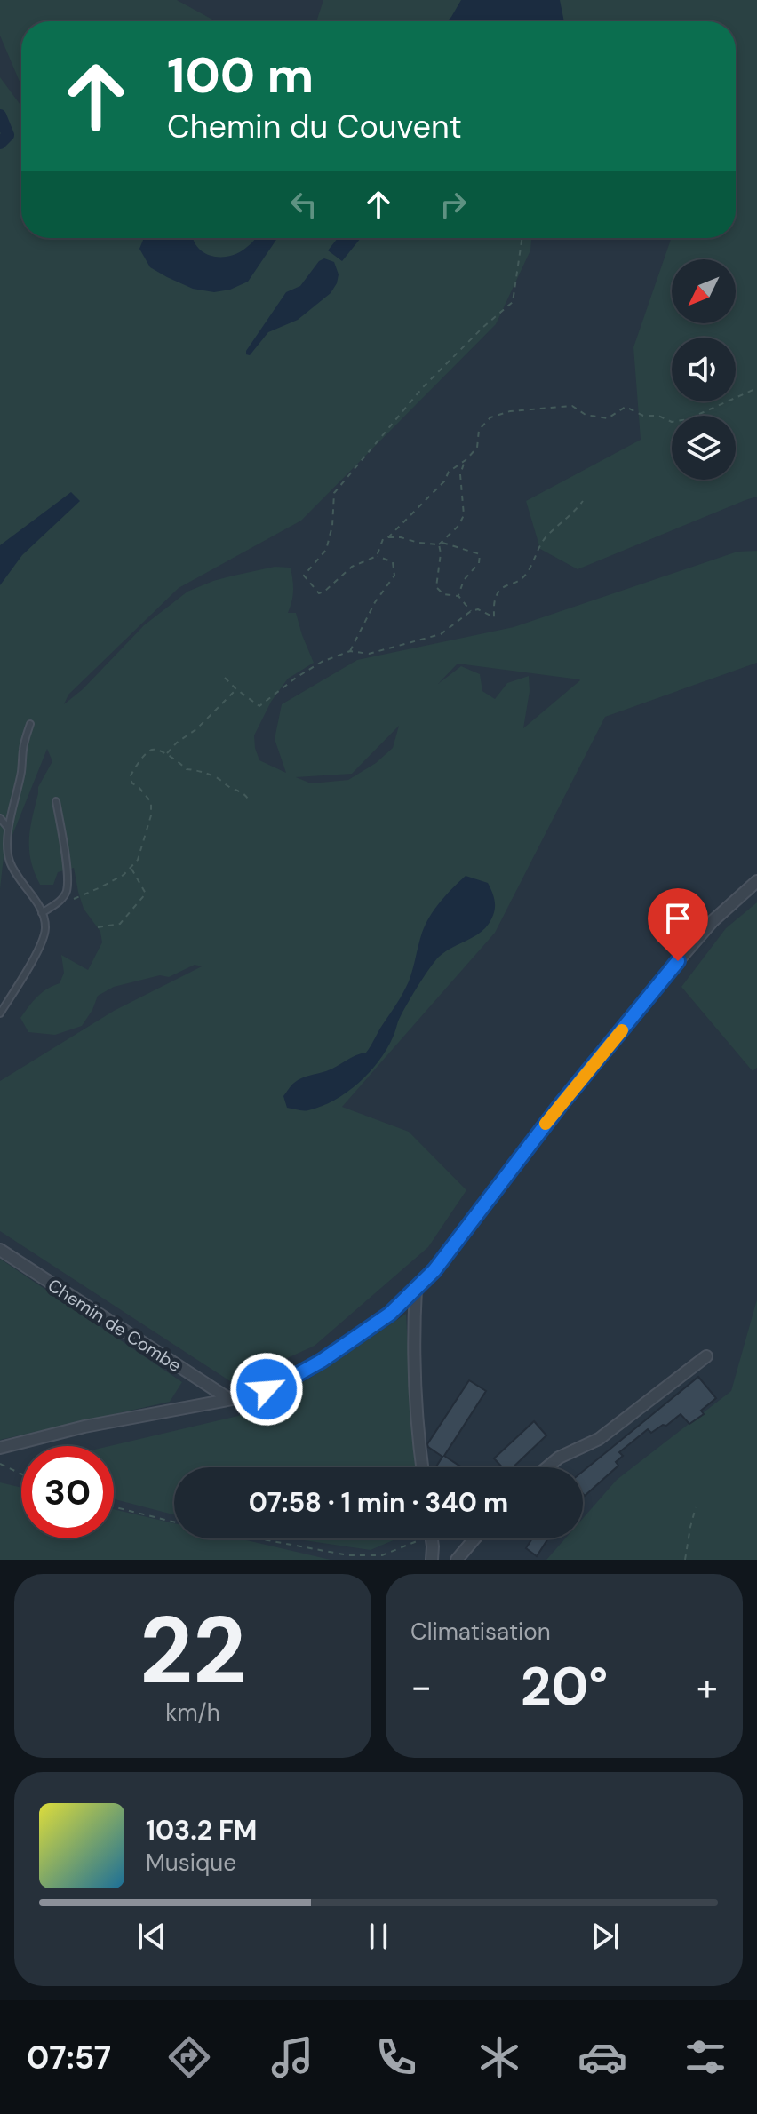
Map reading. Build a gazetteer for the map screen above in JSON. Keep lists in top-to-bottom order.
{
  "streets": {
    "street": ["Chemin de Combe"]
  },
  "north": "bottom left",
  "page": {
    "turn": ["100 m", "Chemin du Couvent"],
    "limit": "30",
    "trip": "07:58 · 1 min · 340 m",
    "tile": [
      ["22", "km/h"],
      "Climatisation"
    ],
    "heat": ["−", "20°", "+"],
    "song": ["103.2 FM", "Musique"],
    "tabs": "07:57"
  }
}
